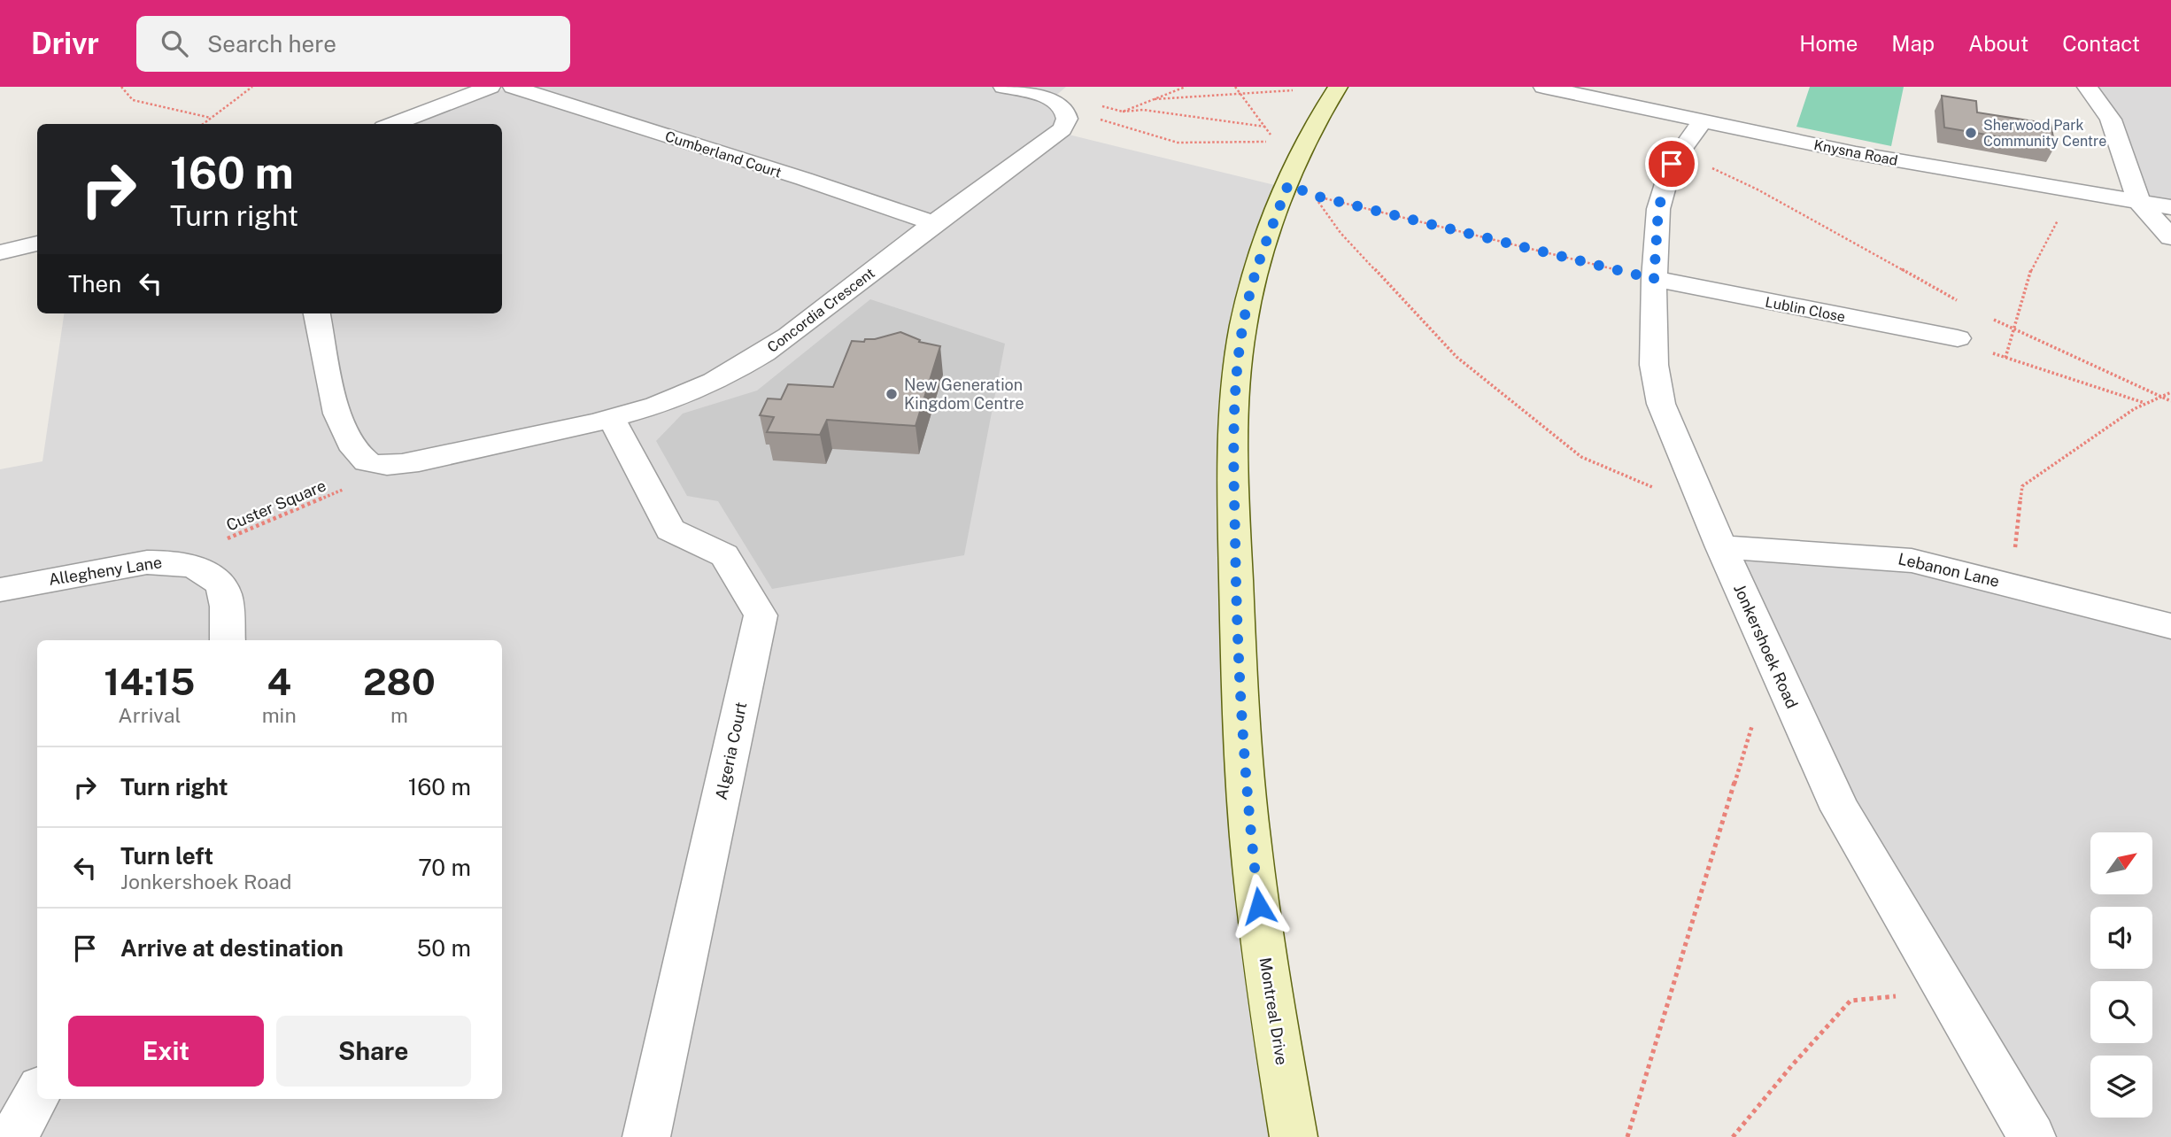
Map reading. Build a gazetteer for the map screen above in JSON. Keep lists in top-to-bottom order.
{
  "streets": {
    "street": [
      "Knysna Road",
      "Cumberland Court",
      "Lublin Close",
      "Concordia Crescent",
      "Lebanon Lane",
      "Allegheny Lane",
      "Jonkershoek Road",
      "Algeria Court",
      "Montreal Drive"
    ],
    "path": ["Custer Square"]
  },
  "crossings": [
    ["Knysna Road", "Jonkershoek Road"],
    ["Cumberland Court", "Concordia Crescent"],
    ["Lublin Close", "Jonkershoek Road"],
    ["Concordia Crescent", "Custer Square"],
    ["Concordia Crescent", "Algeria Court"],
    ["Custer Square", "Allegheny Lane"],
    ["Lebanon Lane", "Jonkershoek Road"]
  ],
  "places": ["Sherwood Park Community Centre", "New Generation Kingdom Centre"],
  "north": "top right",
  "page": {
    "header": "Drivr",
    "search": "Search here",
    "nav": [
      "Home",
      "Map",
      "About",
      "Contact"
    ],
    "turn": ["160 m", "Turn right"],
    "then": "Then",
    "eta": [
      "14:15",
      "Arrival",
      "4",
      "min",
      "280",
      "m"
    ],
    "list": [
      {
        "name": "Turn right",
        "value": "160 m"
      },
      {
        "name": "Turn left",
        "note": "Jonkershoek Road",
        "value": "70 m"
      },
      {
        "name": "Arrive at destination",
        "value": "50 m"
      }
    ],
    "buttons": ["Exit", "Share"]
  }
}
